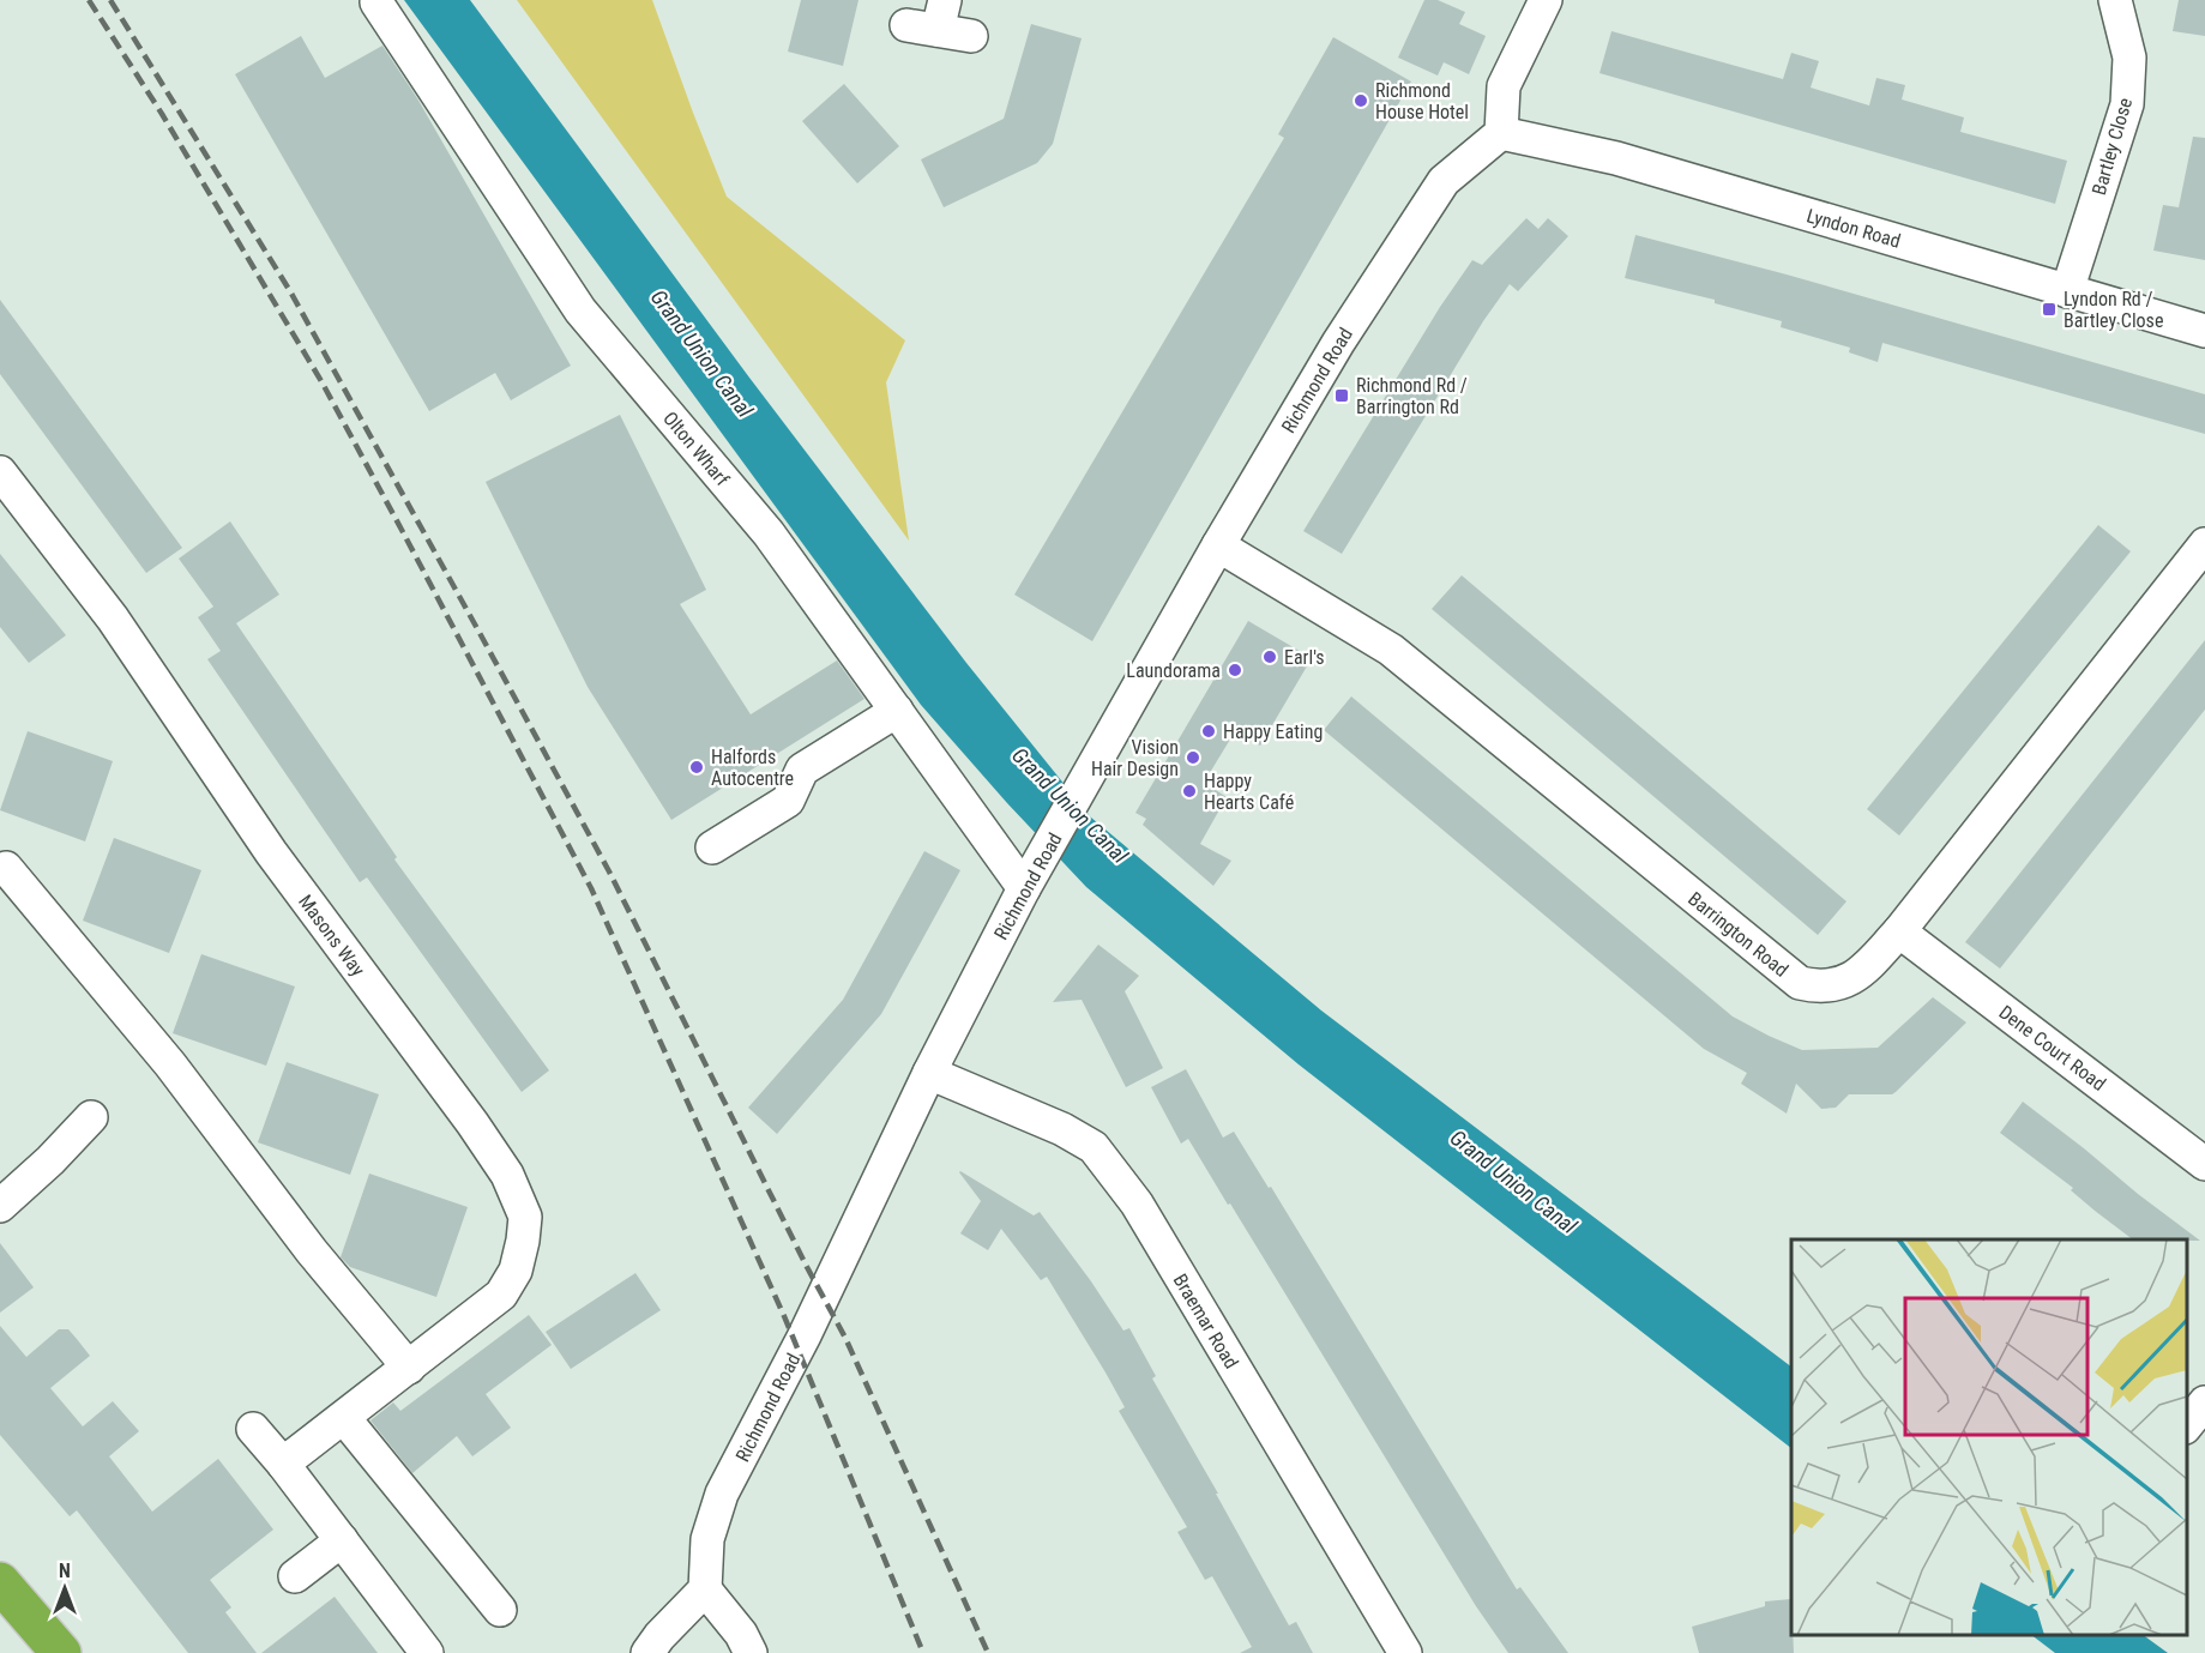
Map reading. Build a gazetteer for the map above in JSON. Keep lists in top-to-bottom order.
{
  "streets": {
    "street": [
      "Bartley Close",
      "Lyndon Road",
      "Richmond Road",
      "Olton Wharf",
      "Barrington Road",
      "Masons Way",
      "Dene Court Road",
      "Braemar Road"
    ]
  },
  "crossings": [
    ["Bartley Close", "Lyndon Road"],
    ["Lyndon Road", "Richmond Road"],
    ["Richmond Road", "Olton Wharf"],
    ["Richmond Road", "Barrington Road"],
    ["Richmond Road", "Braemar Road"],
    ["Barrington Road", "Dene Court Road"]
  ],
  "water": ["Grand Union Canal"],
  "places": {
    "other": [
      "Richmond House Hotel",
      "Earl's",
      "Laundorama",
      "Happy Eating",
      "Vision Hair Design",
      "Halfords Autocentre",
      "Happy Hearts Café"
    ],
    "transit": ["Lyndon Rd / Bartley Close", "Richmond Rd / Barrington Rd"]
  },
  "north": "top"
}
